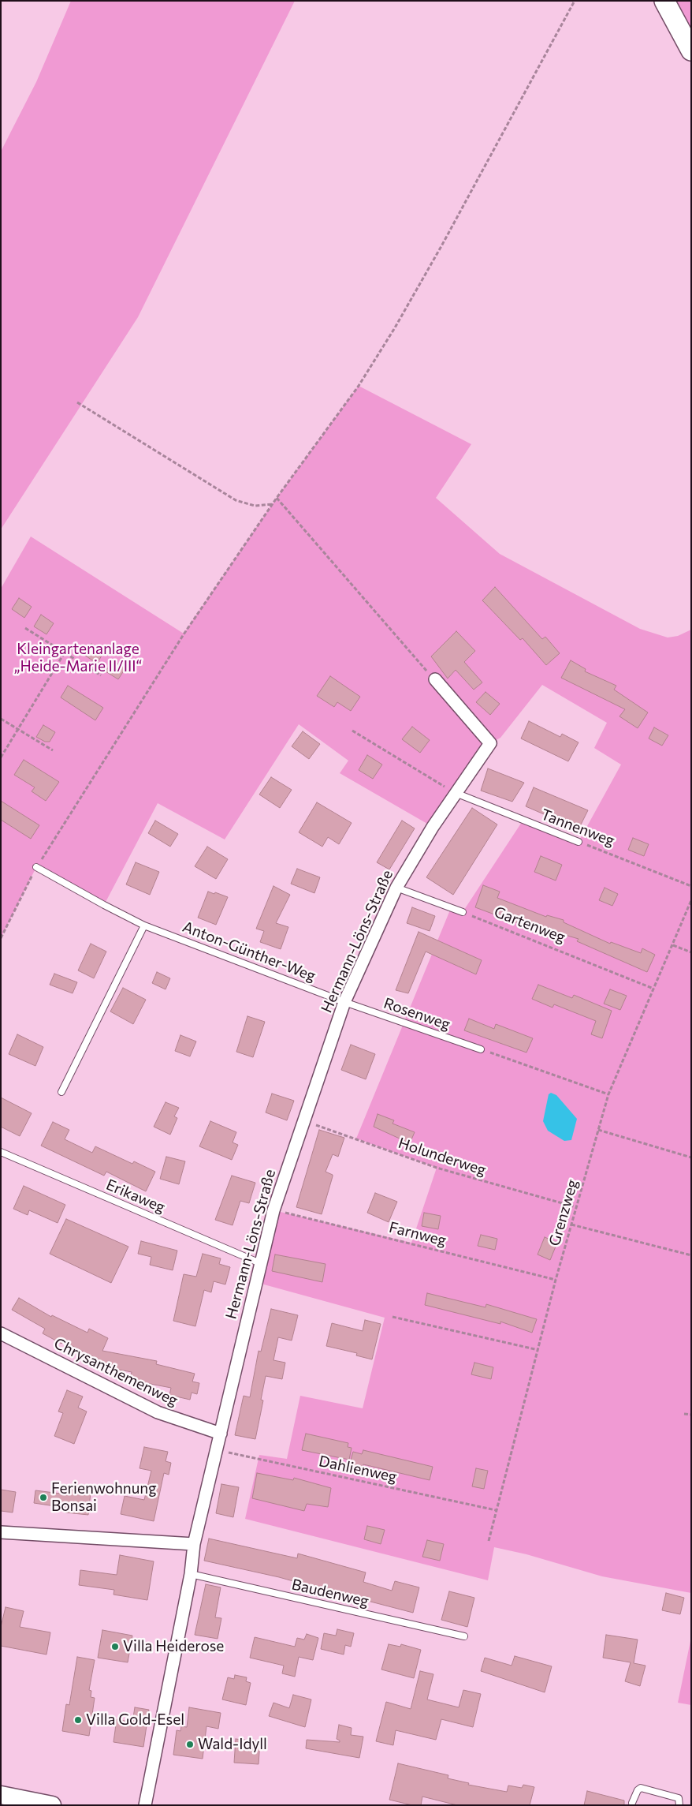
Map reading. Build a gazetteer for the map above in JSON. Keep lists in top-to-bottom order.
{
  "streets": {
    "street": ["Hermann-Löns-Straße", "Chrysanthemenweg"],
    "lane": [
      "Tannenweg",
      "Anton-Günther-Weg",
      "Rosenweg",
      "Erikaweg",
      "Baudenweg"
    ],
    "path": [
      "Gartenweg",
      "Holunderweg",
      "Grenzweg",
      "Farnweg",
      "Dahlienweg"
    ]
  },
  "crossings": [
    ["Tannenweg", "Hermann-Löns-Straße"],
    ["Gartenweg", "Grenzweg"],
    ["Hermann-Löns-Straße", "Anton-Günther-Weg"],
    ["Hermann-Löns-Straße", "Rosenweg"],
    ["Hermann-Löns-Straße", "Holunderweg"],
    ["Hermann-Löns-Straße", "Erikaweg"],
    ["Hermann-Löns-Straße", "Farnweg"],
    ["Hermann-Löns-Straße", "Chrysanthemenweg"],
    ["Hermann-Löns-Straße", "Dahlienweg"],
    ["Hermann-Löns-Straße", "Baudenweg"],
    ["Anton-Günther-Weg", "Rosenweg"],
    ["Holunderweg", "Grenzweg"],
    ["Grenzweg", "Farnweg"],
    ["Grenzweg", "Dahlienweg"]
  ],
  "parks": ["Kleingartenanlage „Heide-Marie II/III“"],
  "places": [
    "Ferienwohnung Bonsai",
    "Villa Heiderose",
    "Villa Gold-Esel",
    "Wald-Idyll"
  ]
}
